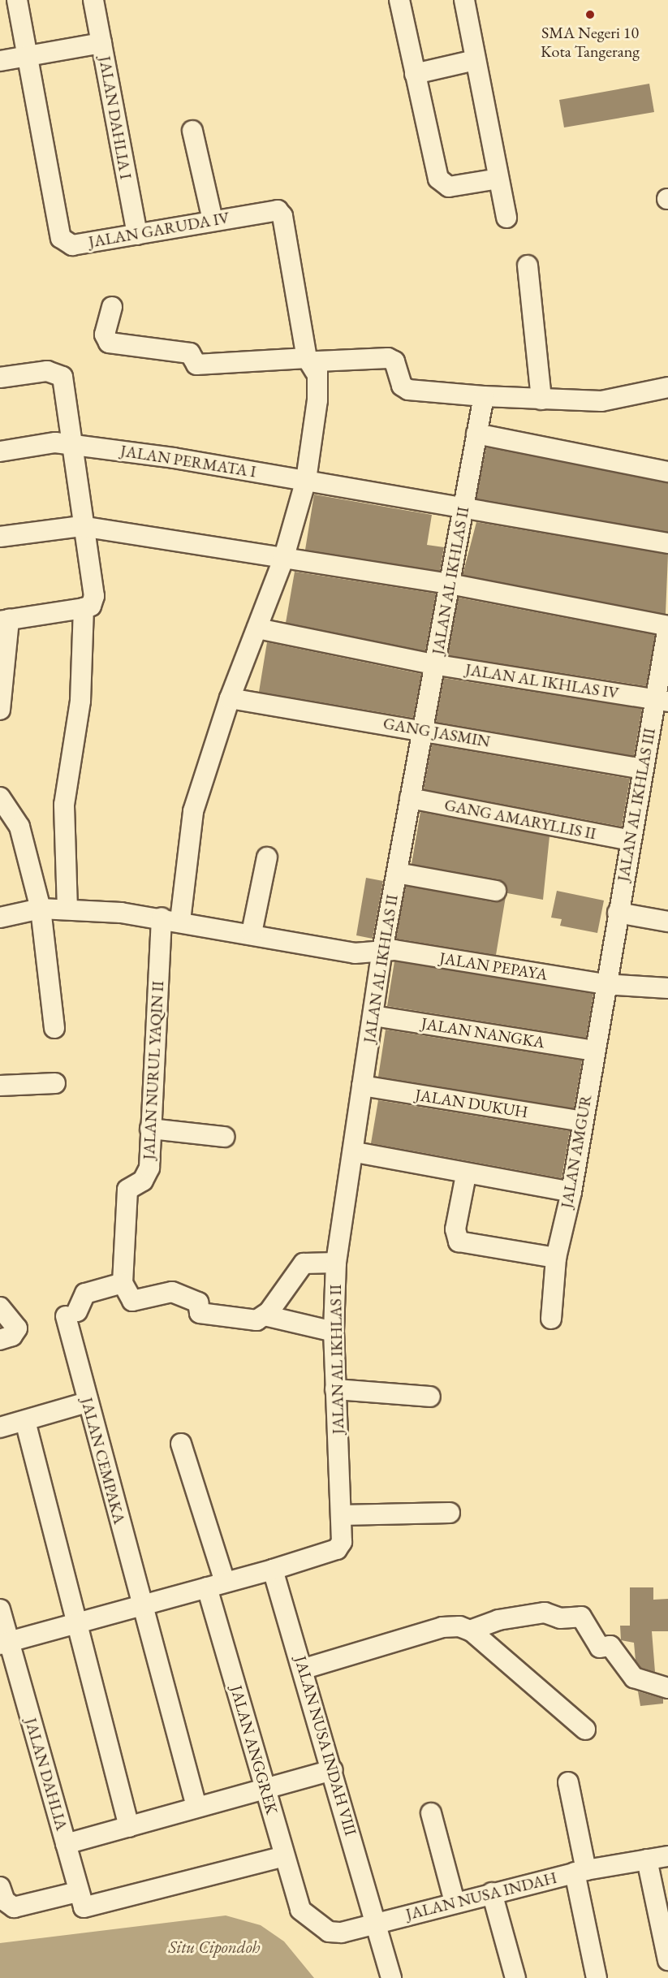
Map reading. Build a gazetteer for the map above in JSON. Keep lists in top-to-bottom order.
{
  "streets": {
    "street": [
      "JALAN DAHLIA I",
      "JALAN GARUDA IV",
      "JALAN PERMATA I",
      "JALAN AL IKHLAS II",
      "JALAN AL IKHLAS IV",
      "GANG JASMIN",
      "JALAN AL IKHLAS III",
      "GANG AMARYLLIS II",
      "JALAN PEPAYA",
      "JALAN NANGKA",
      "JALAN NURUL YAQIN II",
      "JALAN DUKUH",
      "JALAN AMGUR",
      "JALAN CEMPAKA",
      "JALAN NUSA INDAH VIII",
      "JALAN ANGGREK",
      "JALAN DAHLIA",
      "JALAN NUSA INDAH"
    ]
  },
  "crossings": [
    ["JALAN DAHLIA I", "JALAN GARUDA IV"],
    ["JALAN GARUDA IV", "JALAN NURUL YAQIN II"],
    ["JALAN PERMATA I", "JALAN AL IKHLAS II"],
    ["JALAN PERMATA I", "JALAN NURUL YAQIN II"],
    ["JALAN AL IKHLAS II", "JALAN AL IKHLAS IV"],
    ["JALAN AL IKHLAS II", "GANG JASMIN"],
    ["JALAN AL IKHLAS II", "GANG AMARYLLIS II"],
    ["JALAN AL IKHLAS II", "JALAN PEPAYA"],
    ["JALAN AL IKHLAS II", "JALAN NANGKA"],
    ["JALAN AL IKHLAS II", "JALAN DUKUH"],
    ["JALAN AL IKHLAS II", "JALAN NUSA INDAH VIII"],
    ["JALAN AL IKHLAS IV", "JALAN AL IKHLAS III"],
    ["JALAN AL IKHLAS IV", "JALAN NURUL YAQIN II"],
    ["GANG JASMIN", "JALAN AL IKHLAS III"],
    ["GANG JASMIN", "JALAN NURUL YAQIN II"],
    ["JALAN AL IKHLAS III", "GANG AMARYLLIS II"],
    ["JALAN AL IKHLAS III", "JALAN PEPAYA"],
    ["JALAN AL IKHLAS III", "JALAN AMGUR"],
    ["JALAN PEPAYA", "JALAN NURUL YAQIN II"],
    ["JALAN PEPAYA", "JALAN AMGUR"],
    ["JALAN NANGKA", "JALAN AMGUR"],
    ["JALAN NURUL YAQIN II", "JALAN CEMPAKA"],
    ["JALAN DUKUH", "JALAN AMGUR"],
    ["JALAN NUSA INDAH VIII", "JALAN NUSA INDAH"],
    ["JALAN ANGGREK", "JALAN NUSA INDAH"]
  ],
  "water": ["Situ Cipondoh"],
  "places": ["SMA Negeri 10 Kota Tangerang"]
}
